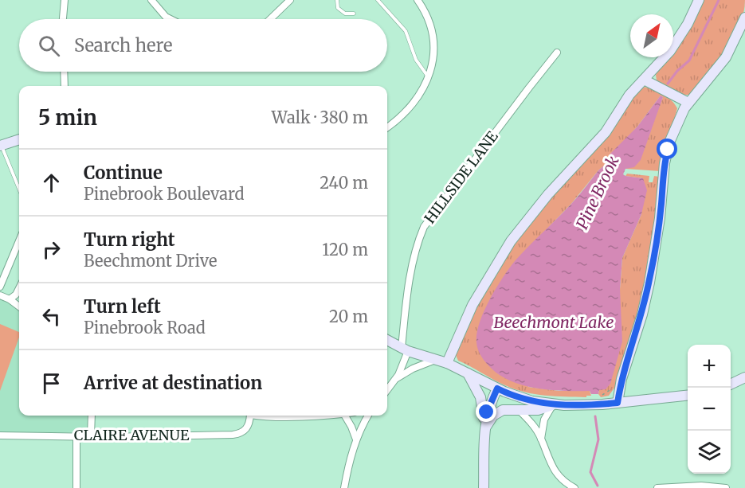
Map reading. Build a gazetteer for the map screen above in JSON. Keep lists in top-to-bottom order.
{
  "streets": {
    "street": ["HILLSIDE LANE", "CLAIRE AVENUE"]
  },
  "water": ["Pine Brook", "Beechmont Lake"],
  "north": "top right",
  "page": {
    "search": "Search here",
    "heading": ["5 min", "Walk · 380 m"],
    "list": [
      ["Continue", "Pinebrook Boulevard", "240 m"],
      ["Turn right", "Beechmont Drive", "120 m"],
      ["Turn left", "Pinebrook Road", "20 m"],
      "Arrive at destination"
    ],
    "map_buttons": ["+", "−"]
  }
}
